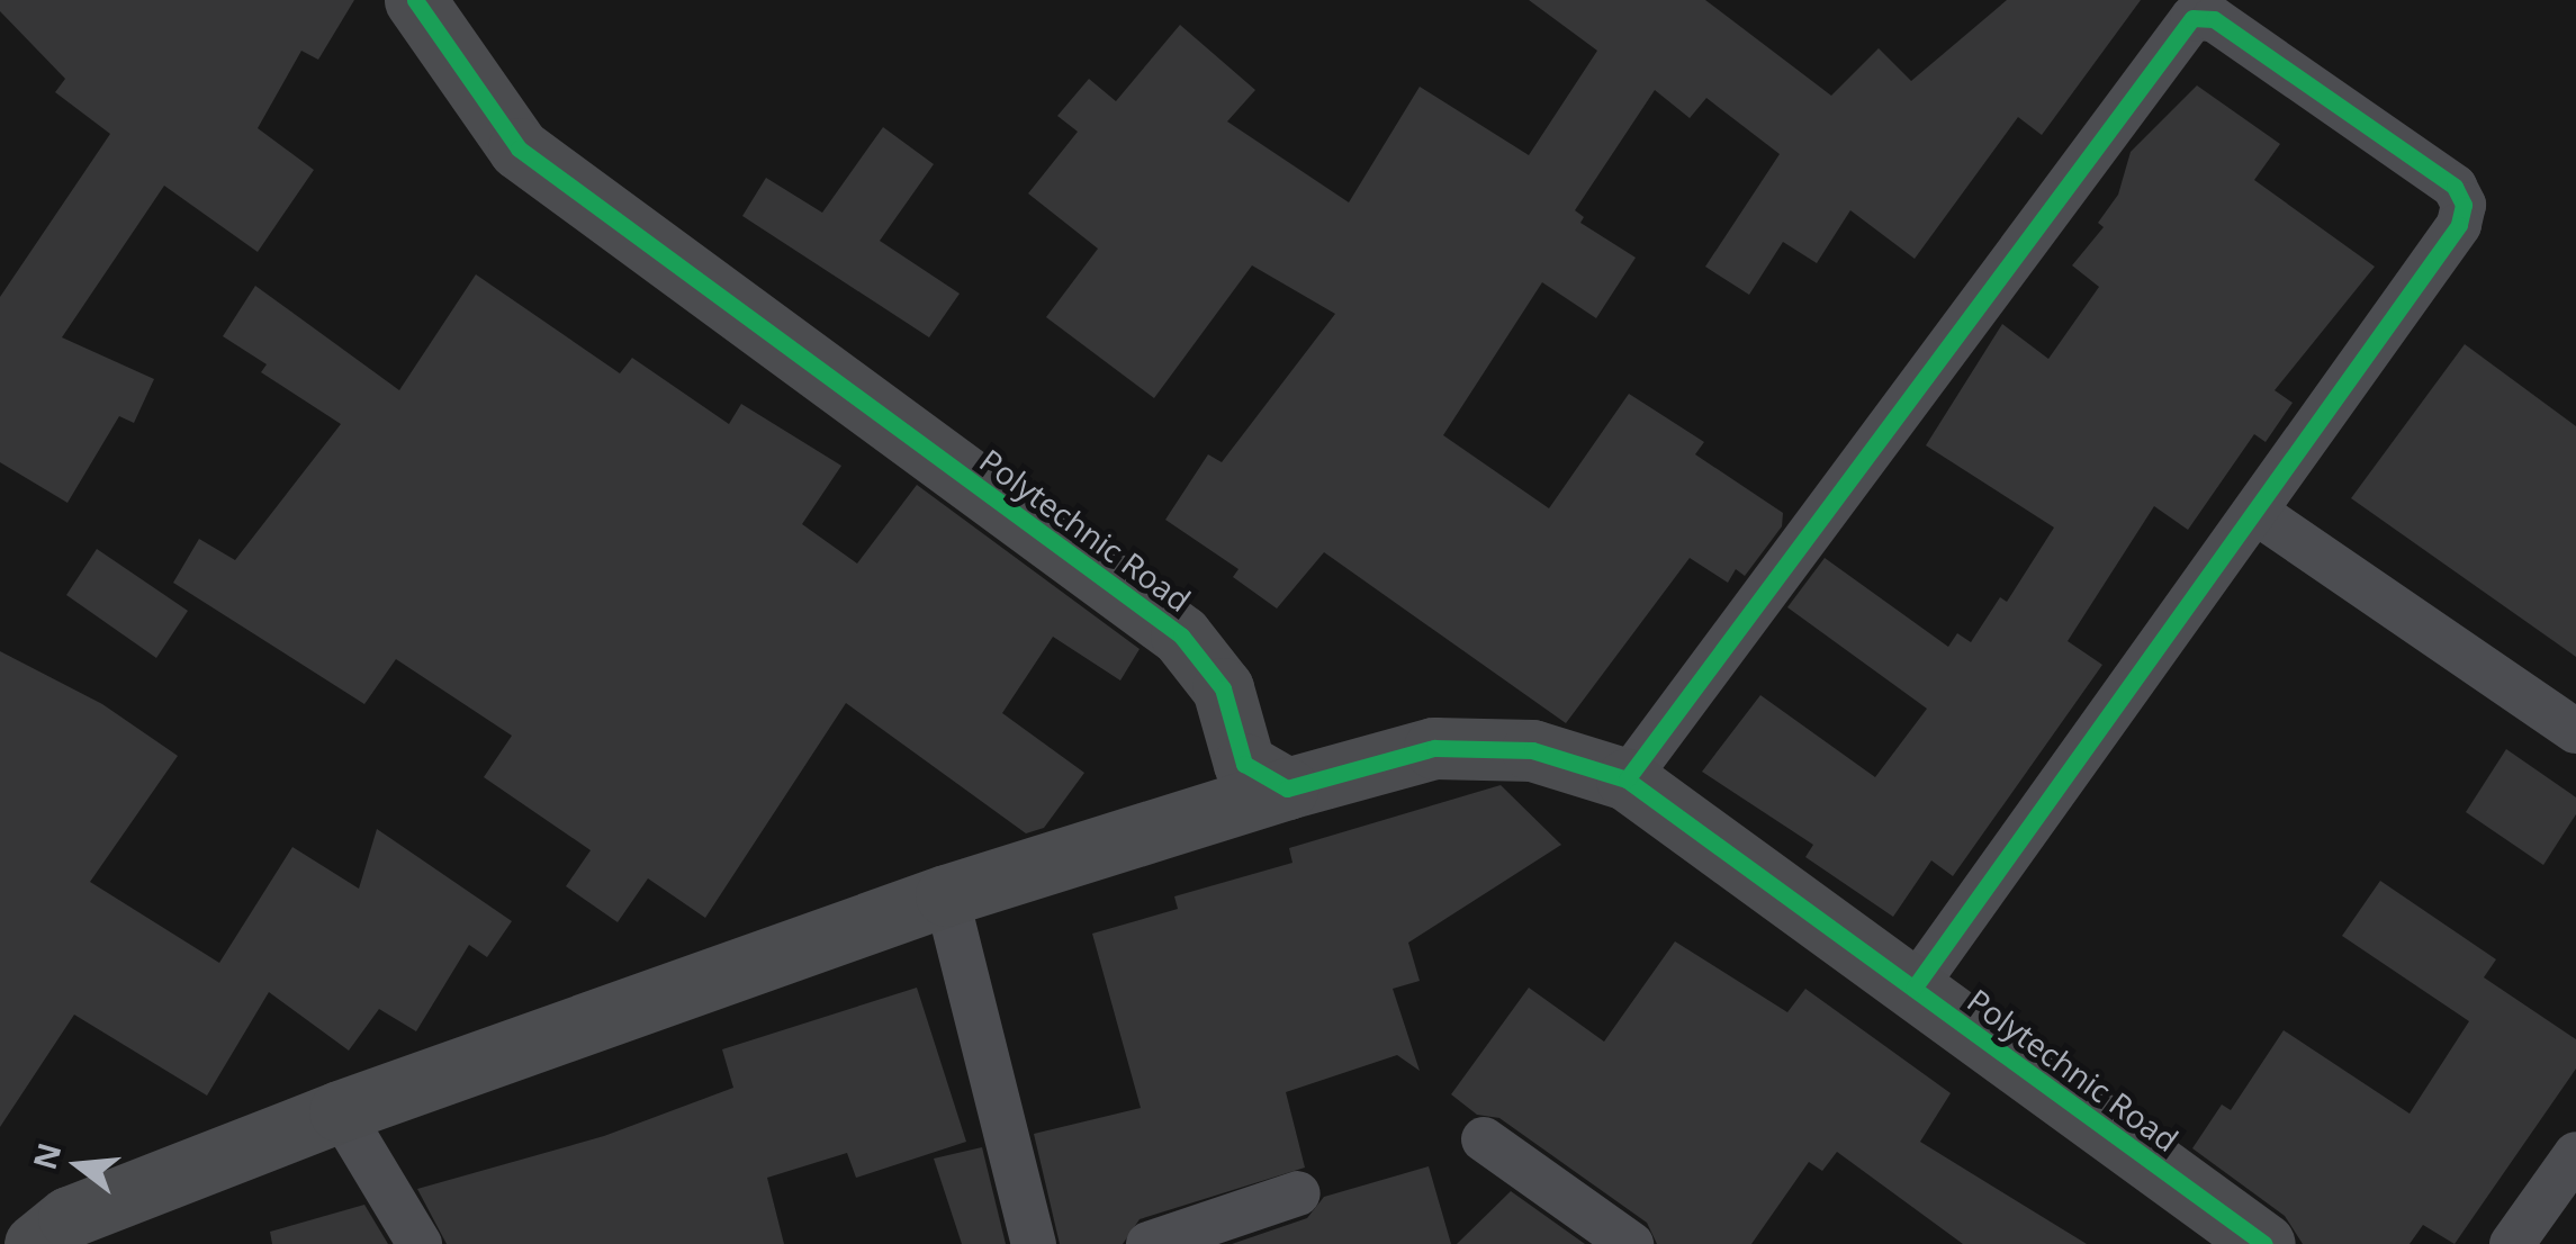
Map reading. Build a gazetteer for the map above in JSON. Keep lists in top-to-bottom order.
{
  "streets": {
    "street": ["Polytechnic Road"]
  },
  "north": "left"
}
